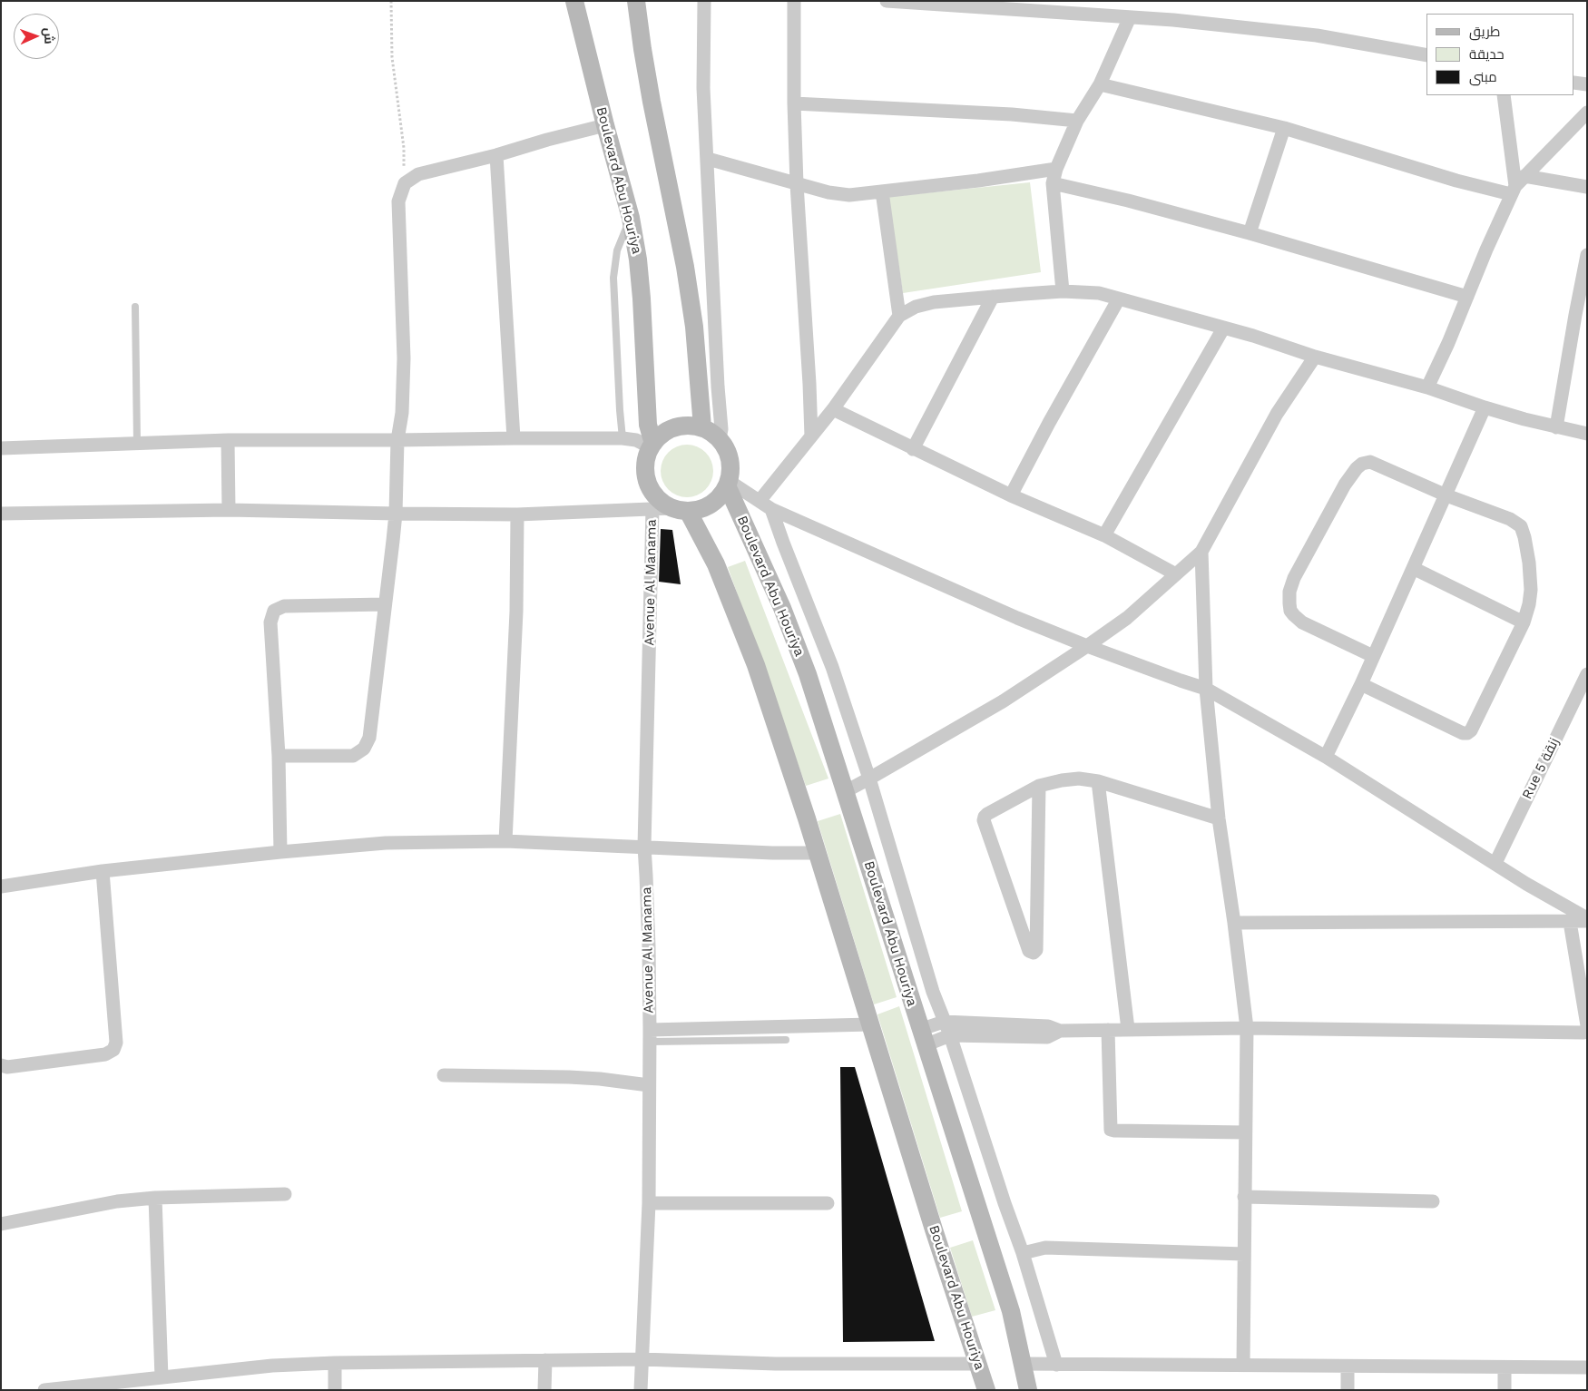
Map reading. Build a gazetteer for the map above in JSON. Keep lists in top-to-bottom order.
{
  "streets": {
    "main road": ["Boulevard Abu Houriya"],
    "street": ["Avenue Al Manama", "Rue 5 زنقة"]
  },
  "legend": ["طريق", "حديقة", "مبنى"],
  "north": "right"
}
